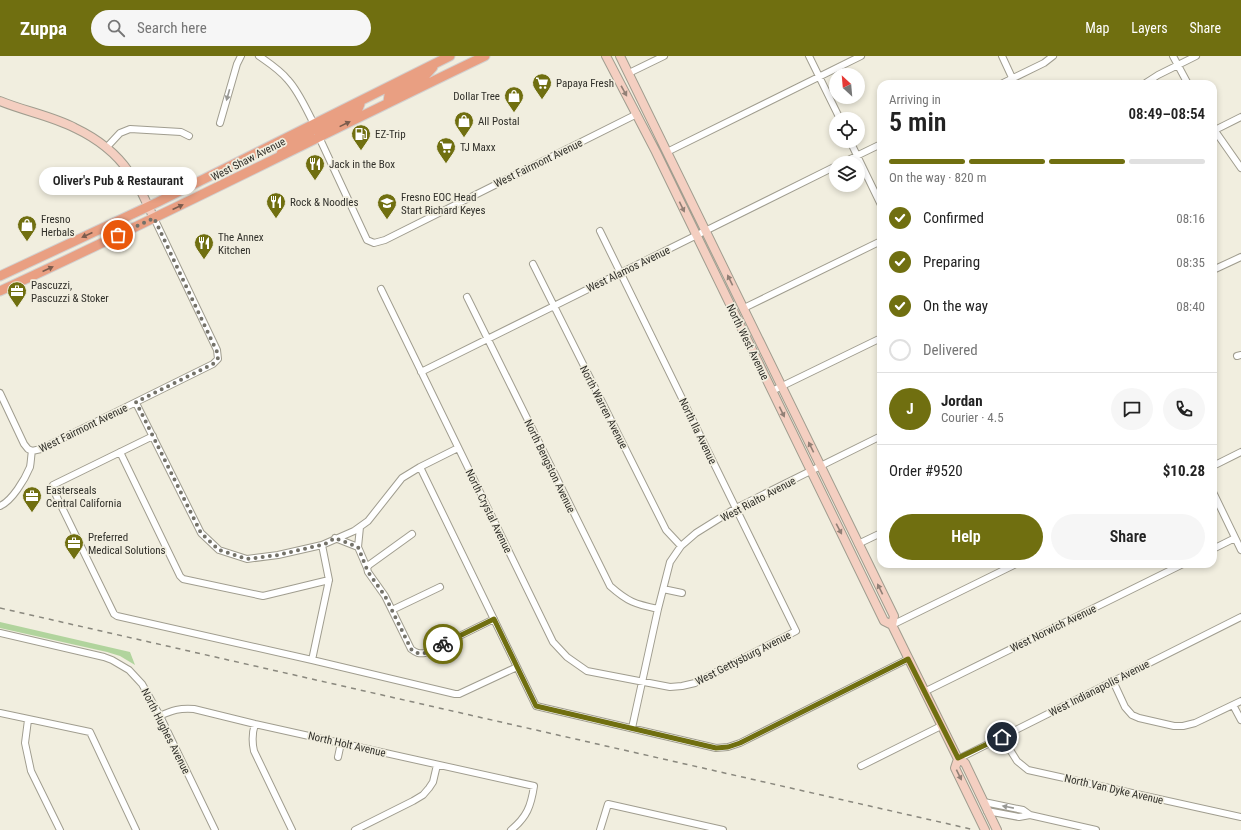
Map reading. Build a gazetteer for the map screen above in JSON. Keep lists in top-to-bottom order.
{
  "streets": {
    "main road": ["West Shaw Avenue", "North West Avenue"],
    "street": [
      "West Fairmont Avenue",
      "West Alamos Avenue",
      "North Warren Avenue",
      "North Ila Avenue",
      "North Bengston Avenue",
      "West Rialto Avenue",
      "North Crystal Avenue",
      "West Norwich Avenue",
      "West Gettysburg Avenue",
      "West Indianapolis Avenue",
      "North Hughes Avenue",
      "North Holt Avenue",
      "North Van Dyke Avenue"
    ]
  },
  "crossings": [
    ["West Shaw Avenue", "West Fairmont Avenue"],
    ["West Fairmont Avenue", "North West Avenue"],
    ["West Alamos Avenue", "North West Avenue"],
    ["West Alamos Avenue", "North Warren Avenue"],
    ["West Alamos Avenue", "North Ila Avenue"],
    ["West Alamos Avenue", "North Bengston Avenue"],
    ["West Alamos Avenue", "North Crystal Avenue"],
    ["North West Avenue", "West Rialto Avenue"],
    ["North West Avenue", "West Norwich Avenue"],
    ["North West Avenue", "West Indianapolis Avenue"],
    ["North Warren Avenue", "West Rialto Avenue"],
    ["North Ila Avenue", "West Rialto Avenue"],
    ["North Ila Avenue", "West Gettysburg Avenue"],
    ["North Bengston Avenue", "West Rialto Avenue"],
    ["West Rialto Avenue", "North Crystal Avenue"],
    ["West Rialto Avenue", "West Gettysburg Avenue"],
    ["North Crystal Avenue", "West Gettysburg Avenue"],
    ["West Indianapolis Avenue", "North Van Dyke Avenue"],
    ["North Hughes Avenue", "North Holt Avenue"]
  ],
  "places": {
    "supermarket": ["Papaya Fresh", "TJ Maxx"],
    "shop": ["Dollar Tree", "All Postal", "Fresno Herbals"],
    "fuel station": ["EZ-Trip"],
    "restaurant": ["Jack in the Box", "Rock & Noodles", "The Annex Kitchen"],
    "school or university": ["Fresno EOC Head Start Richard Keyes"],
    "other": ["Oliver's Pub & Restaurant"],
    "office": ["Pascuzzi, Pascuzzi & Stoker", "Easterseals Central California", "Preferred Medical Solutions"]
  },
  "north": "top left",
  "page": {
    "header": "Zuppa",
    "search": "Search here",
    "nav": ["Map", "Layers", "Share"],
    "heading": ["5 min", "Arriving in", "08:49–08:54"],
    "panel": [
      "Jordan",
      "Courier · 4.5",
      "Order #9520",
      "$10.28"
    ],
    "bar": "On the way · 820 m",
    "bubble": "Oliver's Pub & Restaurant",
    "list": [
      ["Confirmed", "08:16"],
      ["Preparing", "08:35"],
      ["On the way", "08:40"],
      "Delivered"
    ],
    "round": "J",
    "buttons": ["Help", "Share"]
  }
}
